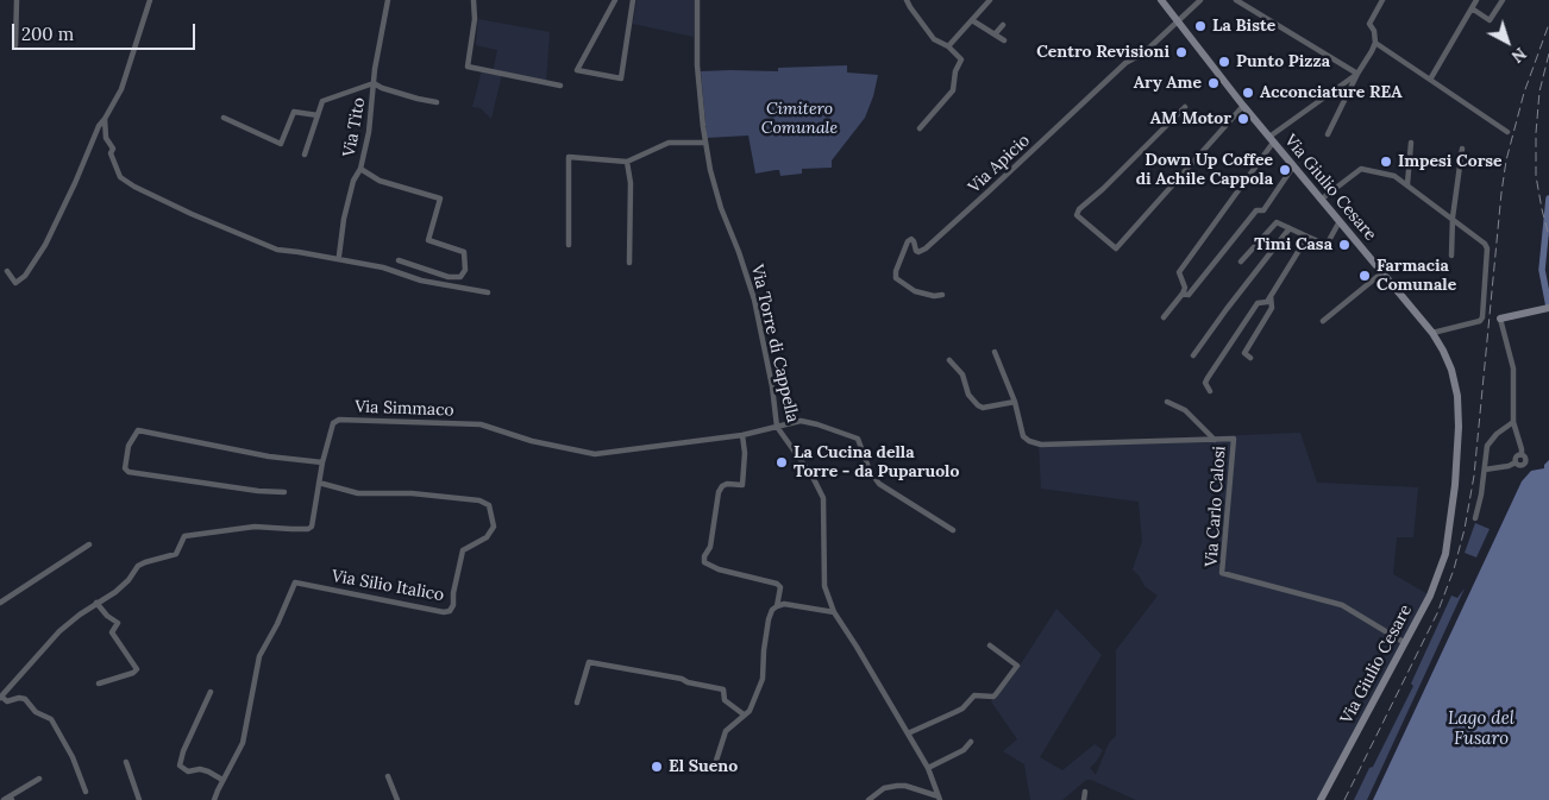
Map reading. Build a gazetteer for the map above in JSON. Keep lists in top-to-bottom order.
{
  "streets": {
    "street": [
      "Via Tito",
      "Via Apicio",
      "Via Giulio Cesare",
      "Via Torre di Cappella",
      "Via Simmaco",
      "Via Carlo Calosi",
      "Via Silio Italico"
    ]
  },
  "crossings": [
    ["Via Apicio", "Via Giulio Cesare"],
    ["Via Giulio Cesare", "Via Carlo Calosi"],
    ["Via Torre di Cappella", "Via Simmaco"],
    ["Via Simmaco", "Via Silio Italico"]
  ],
  "water": ["Lago del Fusaro"],
  "parks": ["Cimitero Comunale"],
  "places": [
    "La Biste",
    "Centro Revisioni",
    "Punto Pizza",
    "Ary Ame",
    "Acconciature REA",
    "AM Motor",
    "Impesi Corse",
    "Down Up Coffee di Achile Cappola",
    "Timi Casa",
    "Farmacia Comunale",
    "La Cucina della Torre - da Puparuolo",
    "El Sueno"
  ],
  "scale_bar": "200 m",
  "north": "bottom right"
}
